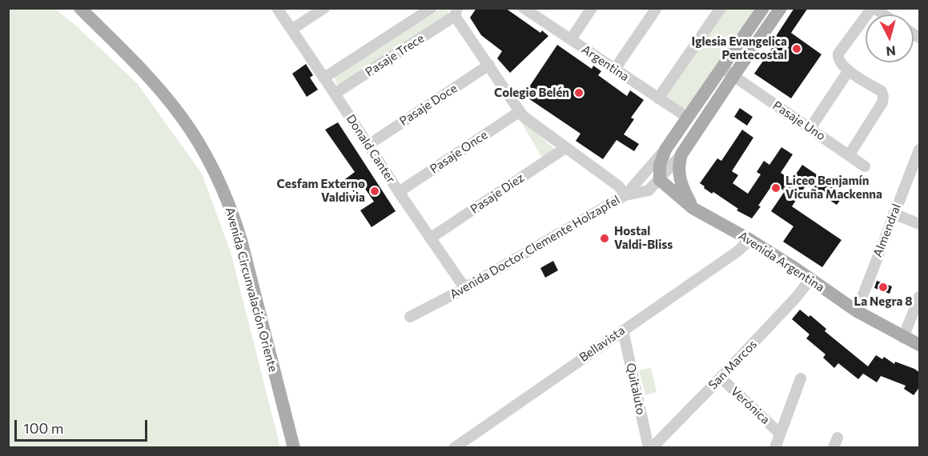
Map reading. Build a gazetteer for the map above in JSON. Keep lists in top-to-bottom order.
{
  "streets": {
    "main road": ["Avenida Doctor Clemente Holzapfel", "Avenida Argentina", "Avenida Circunvalación Oriente"],
    "street": [
      "Pasaje Trece",
      "Argentina",
      "Pasaje Doce",
      "Pasaje Uno",
      "Donald Canter",
      "Pasaje Once",
      "Pasaje Diez",
      "Almendral",
      "Bellavista",
      "San Marcos",
      "Quitaluto",
      "Verónica"
    ]
  },
  "crossings": [
    ["Pasaje Trece", "Donald Canter"],
    ["Pasaje Doce", "Donald Canter"],
    ["Pasaje Uno", "Avenida Doctor Clemente Holzapfel"],
    ["Donald Canter", "Pasaje Once"],
    ["Donald Canter", "Pasaje Diez"],
    ["Donald Canter", "Avenida Doctor Clemente Holzapfel"],
    ["Almendral", "Avenida Argentina"],
    ["Avenida Argentina", "Bellavista"],
    ["Avenida Argentina", "San Marcos"],
    ["Bellavista", "Quitaluto"],
    ["San Marcos", "Quitaluto"],
    ["San Marcos", "Verónica"]
  ],
  "places": [
    "Iglesia Evangelica Pentecostal",
    "Colegio Belén",
    "Liceo Benjamín Vicuña Mackenna",
    "Cesfam Externo Valdivia",
    "Hostal Valdi-Bliss",
    "La Negra 8"
  ],
  "scale_bar": "100 m",
  "north": "bottom"
}
